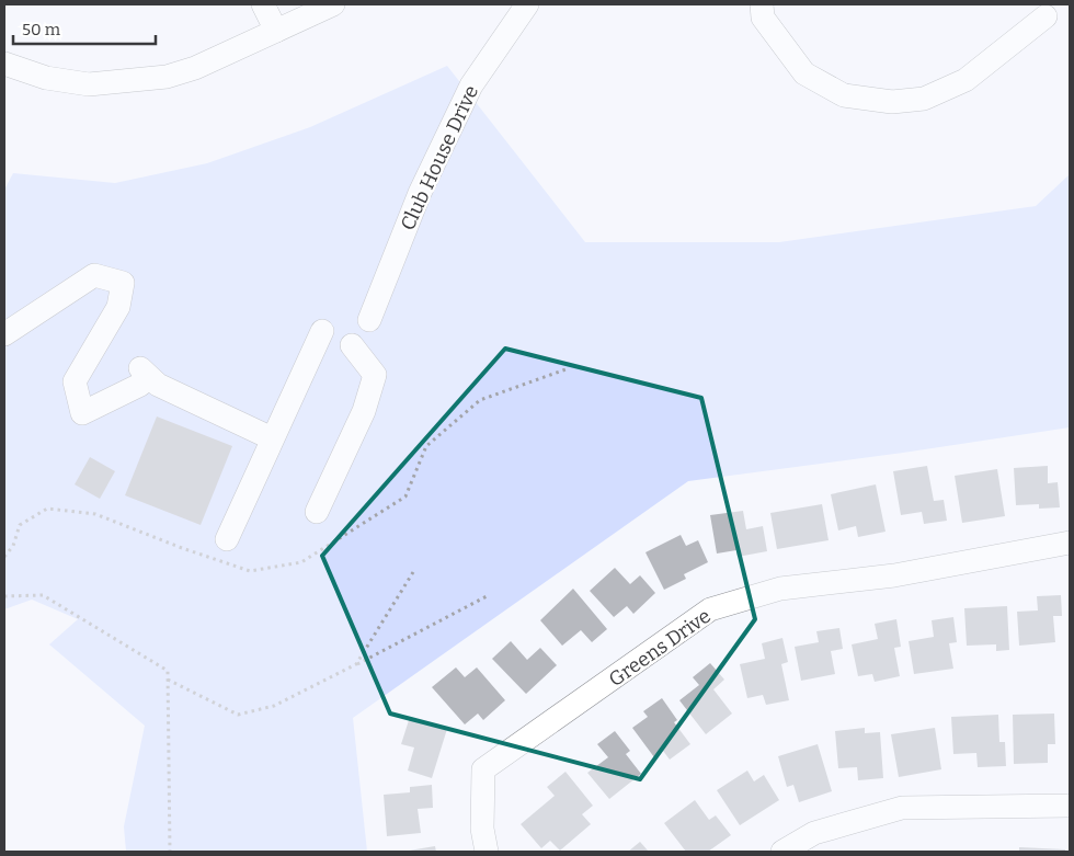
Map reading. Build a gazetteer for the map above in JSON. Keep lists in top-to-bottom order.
{
  "streets": {
    "street": ["Club House Drive", "Greens Drive"]
  },
  "scale_bar": "50 m"
}
